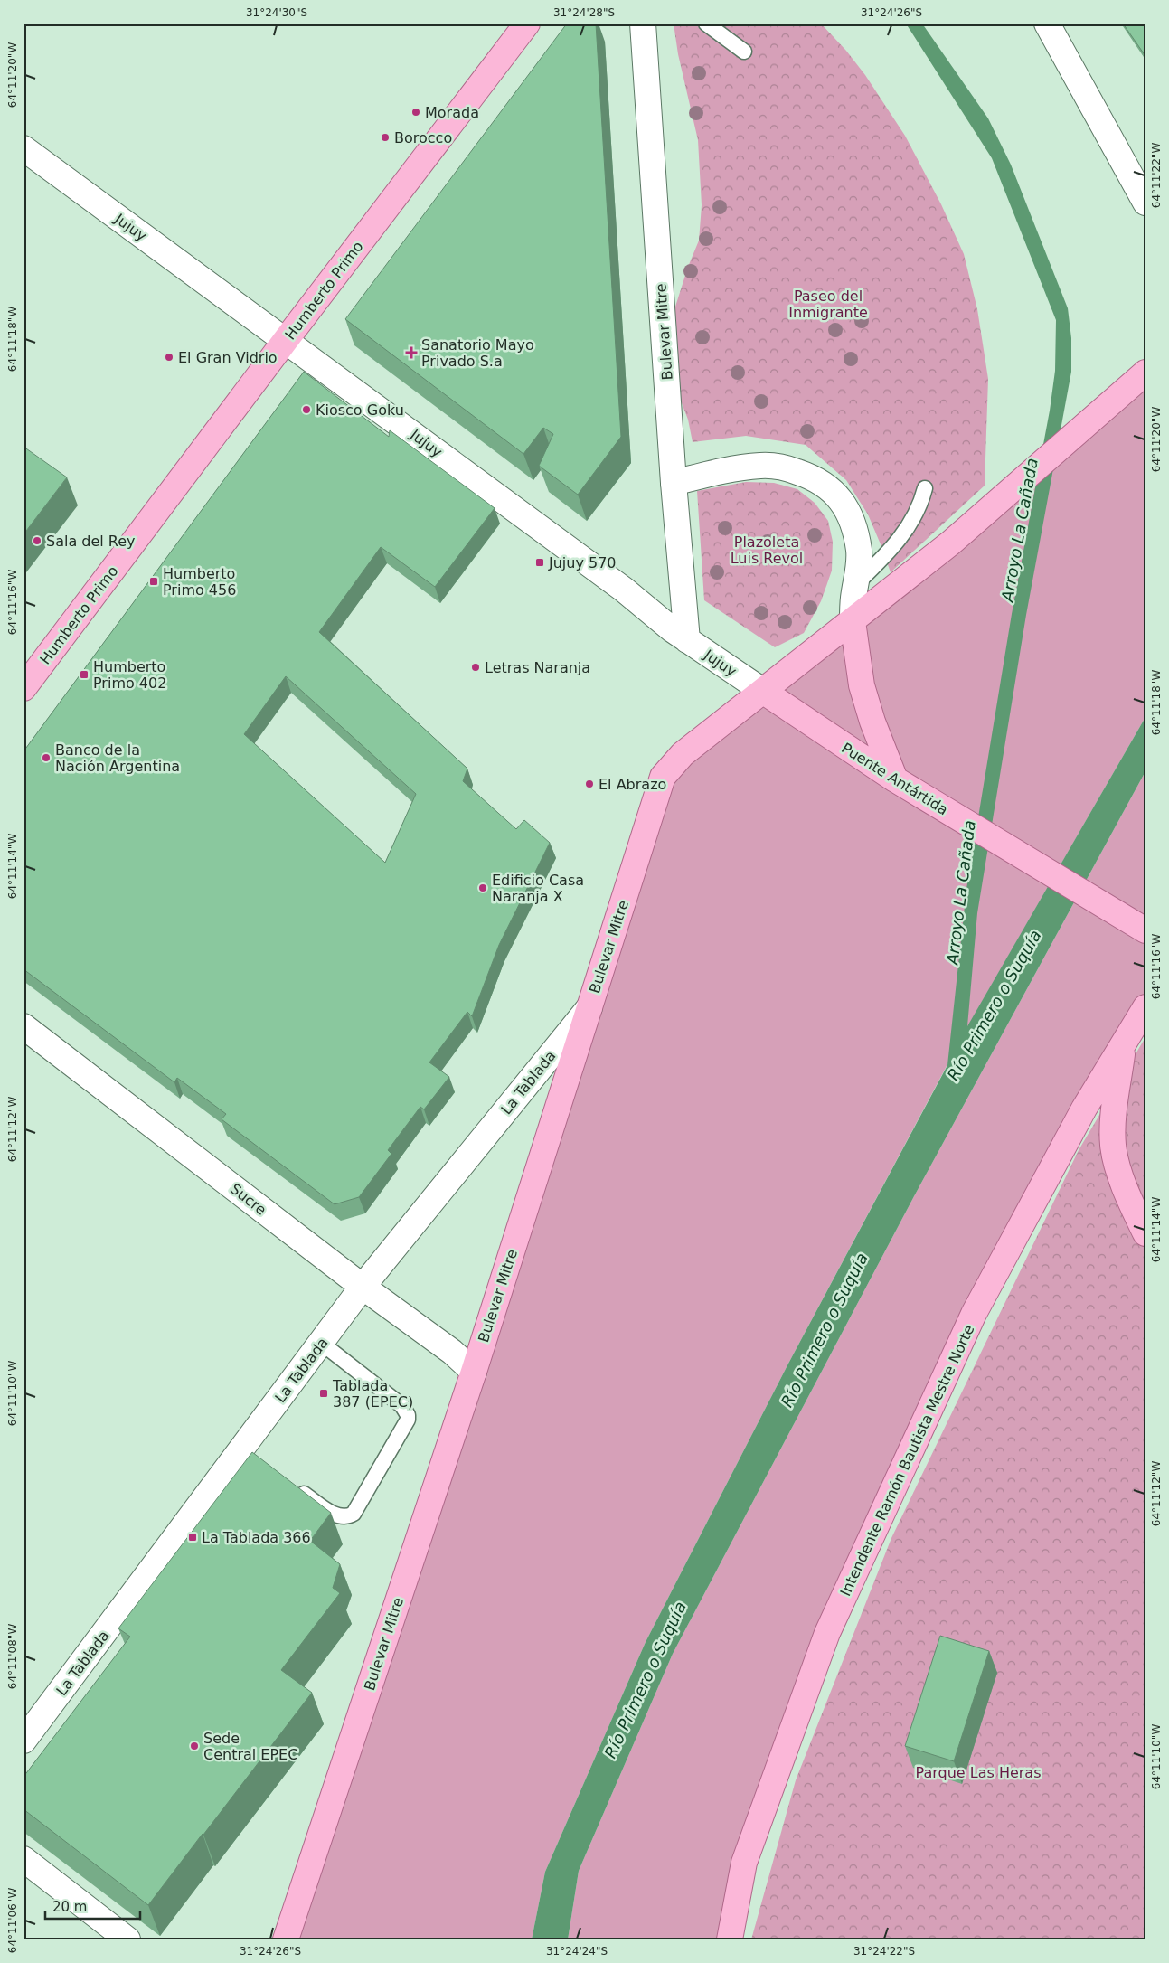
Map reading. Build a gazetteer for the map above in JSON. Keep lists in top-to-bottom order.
{
  "streets": {
    "main road": [
      "Humberto Primo",
      "Bulevar Mitre",
      "Puente Antártida",
      "Intendente Ramón Bautista Mestre Norte"
    ],
    "street": ["Jujuy", "La Tablada", "Sucre"]
  },
  "crossings": [
    ["Jujuy", "Humberto Primo"],
    ["Jujuy", "Bulevar Mitre"],
    ["Jujuy", "Puente Antártida"],
    ["Bulevar Mitre", "Puente Antártida"],
    ["Bulevar Mitre", "La Tablada"],
    ["Bulevar Mitre", "Sucre"],
    ["La Tablada", "Sucre"]
  ],
  "water": ["Arroyo La Cañada", "Río Primero o Suquía"],
  "parks": ["Paseo del Inmigrante", "Plazoleta Luis Revol", "Parque Las Heras"],
  "places": {
    "other": [
      "Morada",
      "Borocco",
      "El Gran Vidrio",
      "Kiosco Goku",
      "Sala del Rey",
      "Letras Naranja",
      "Banco de la Nación Argentina",
      "El Abrazo",
      "Edificio Casa Naranja X",
      "Sede Central EPEC"
    ],
    "health": ["Sanatorio Mayo Privado S.a"],
    "transit": [
      "Jujuy 570",
      "Humberto Primo 456",
      "Humberto Primo 402",
      "Tablada 387 (EPEC)",
      "La Tablada 366"
    ]
  },
  "scale_bar": "20 m",
  "coordinates": [
    "31°24'30\"S",
    "31°24'28\"S",
    "31°24'26\"S",
    "64°11'20\"W",
    "64°11'22\"W",
    "64°11'18\"W",
    "64°11'16\"W",
    "64°11'14\"W",
    "64°11'12\"W",
    "64°11'10\"W",
    "64°11'08\"W",
    "64°11'06\"W",
    "31°24'24\"S",
    "31°24'22\"S"
  ]
}
